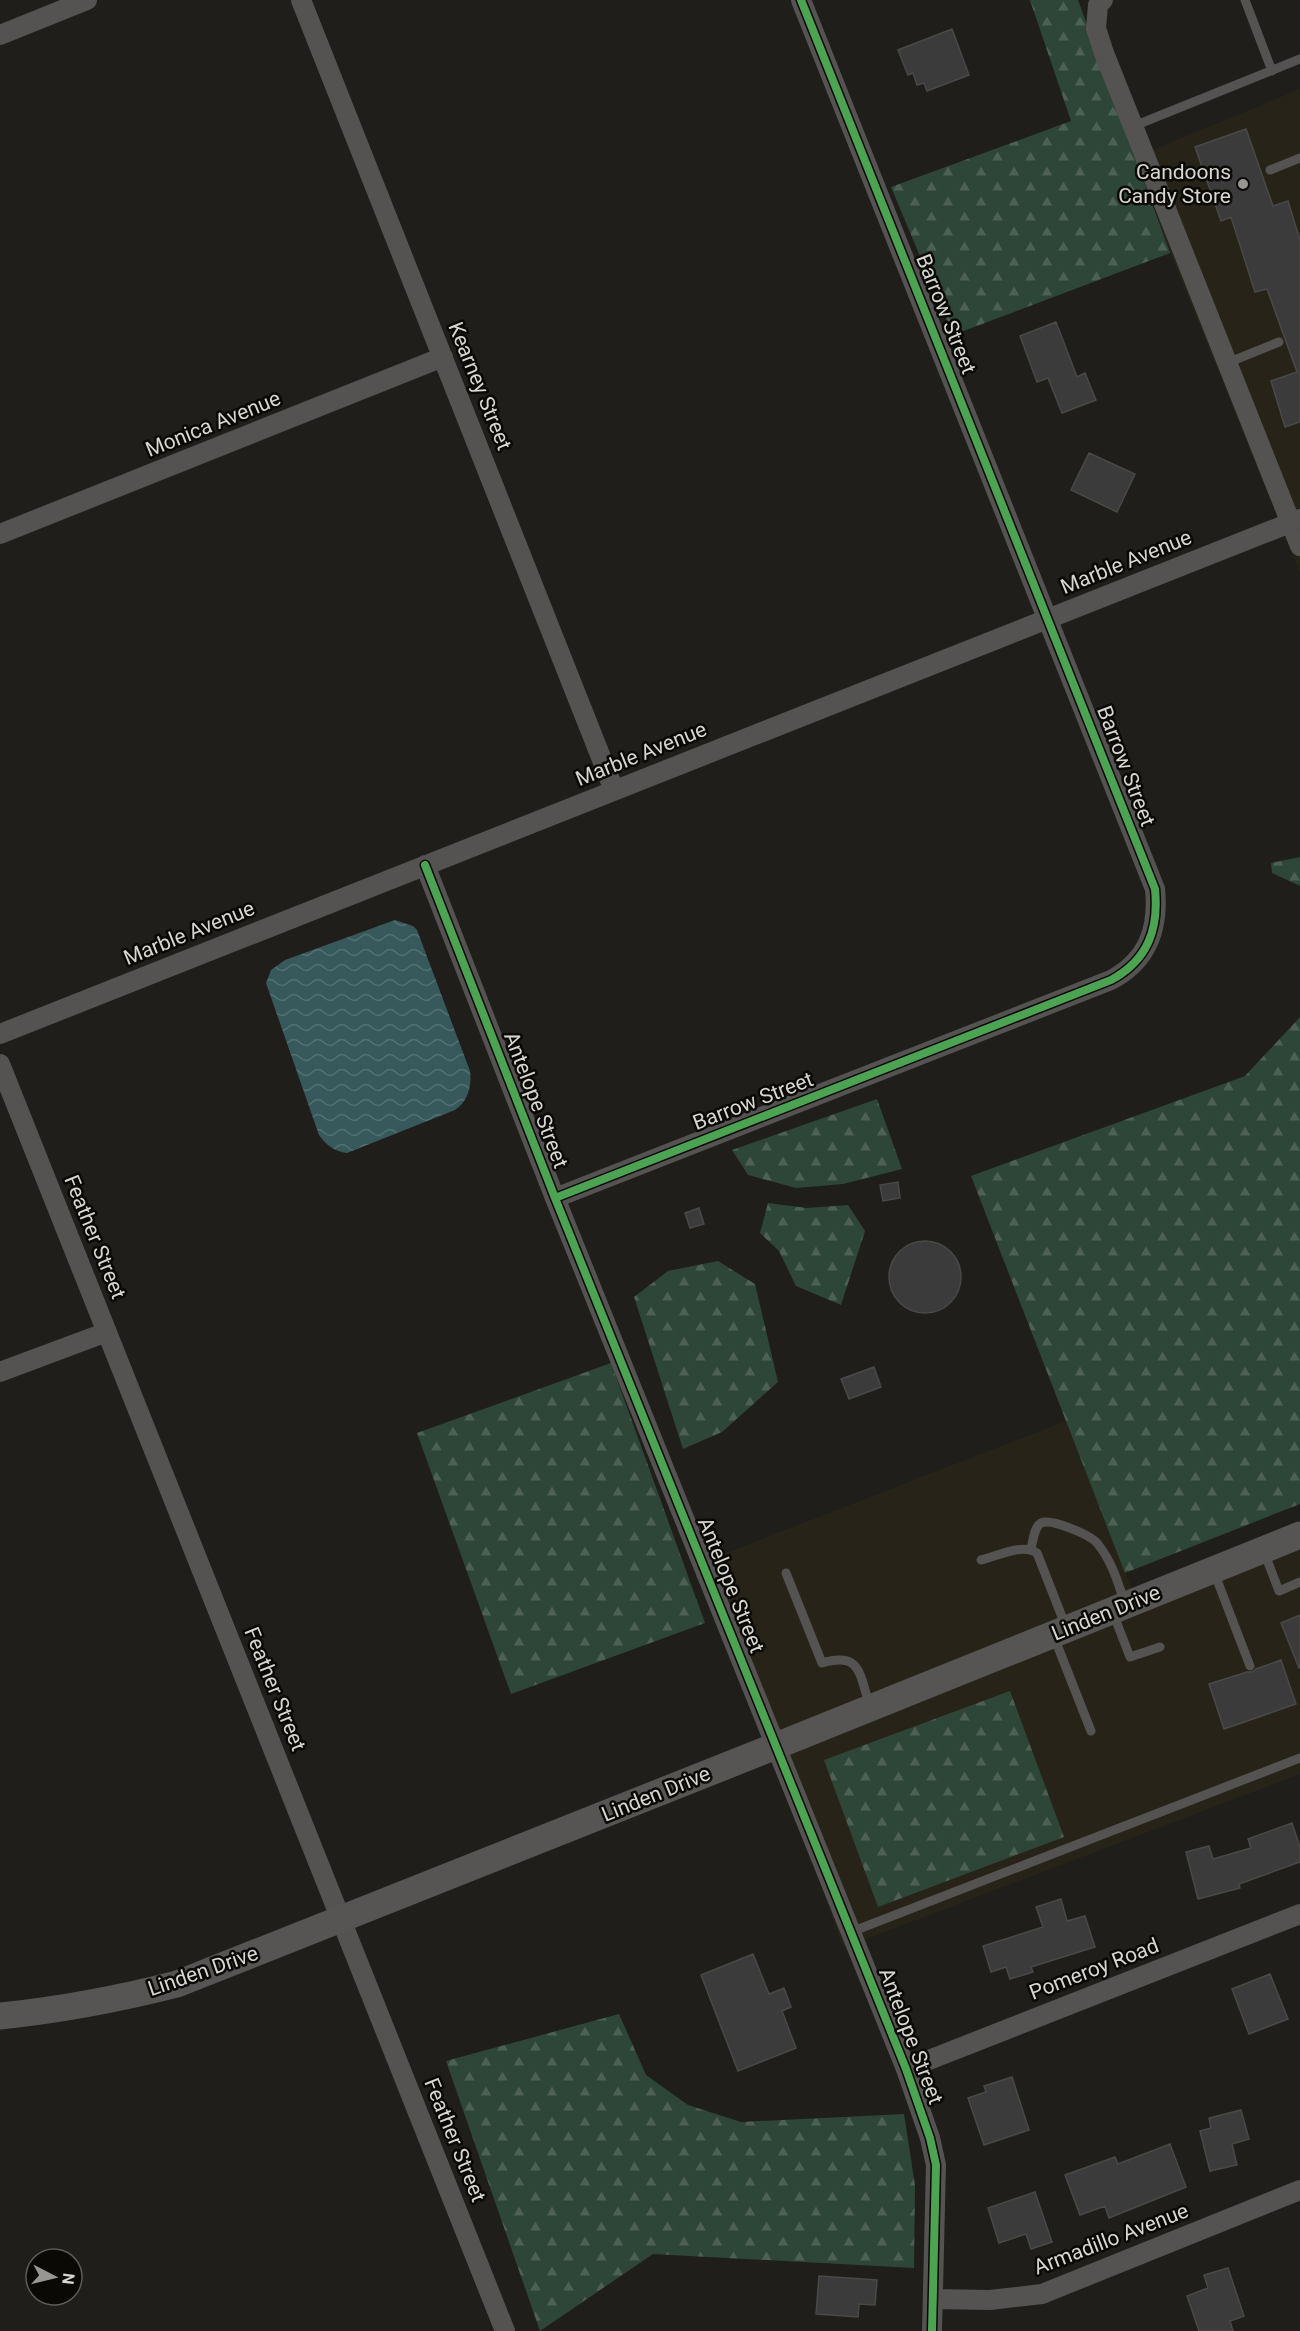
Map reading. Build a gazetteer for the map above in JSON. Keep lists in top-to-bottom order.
{
  "streets": {
    "street": [
      "Barrow Street",
      "Kearney Street",
      "Monica Avenue",
      "Marble Avenue",
      "Antelope Street",
      "Feather Street",
      "Linden Drive",
      "Pomeroy Road",
      "Armadillo Avenue"
    ]
  },
  "crossings": [
    ["Barrow Street", "Marble Avenue"],
    ["Barrow Street", "Antelope Street"],
    ["Kearney Street", "Monica Avenue"],
    ["Kearney Street", "Marble Avenue"],
    ["Marble Avenue", "Antelope Street"],
    ["Antelope Street", "Linden Drive"],
    ["Antelope Street", "Pomeroy Road"],
    ["Antelope Street", "Armadillo Avenue"],
    ["Feather Street", "Linden Drive"]
  ],
  "places": ["Candoons Candy Store"],
  "north": "right"
}
